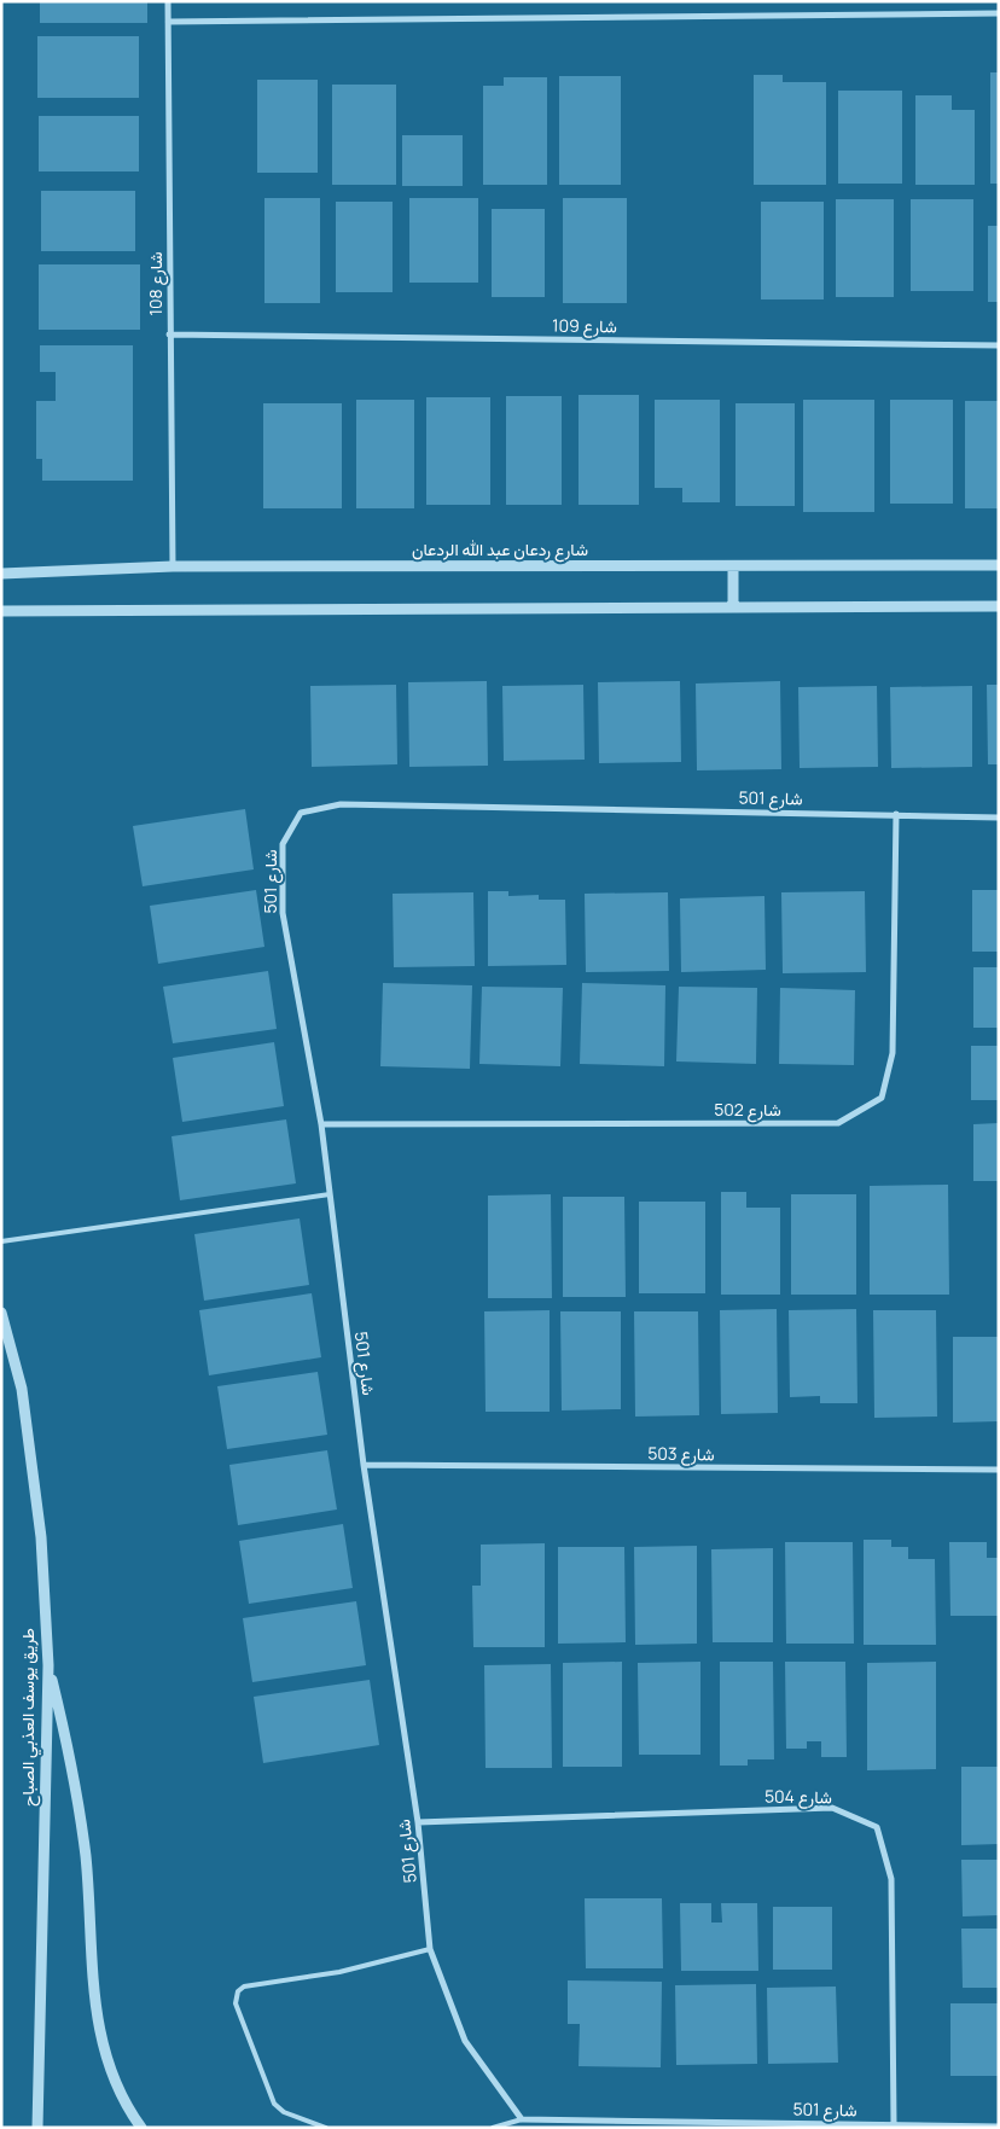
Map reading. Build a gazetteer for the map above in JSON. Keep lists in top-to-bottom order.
{
  "streets": {
    "street": [
      "شارع 108",
      "شارع 109",
      "شارع ردعان عبد الله الردعان",
      "شارع 501",
      "شارع 502",
      "شارع 503",
      "طريق يوسف العذبي الصباح",
      "شارع 504"
    ]
  },
  "crossings": [
    ["شارع 108", "شارع 109"],
    ["شارع 108", "شارع ردعان عبد الله الردعان"],
    ["شارع 501", "شارع 502"],
    ["شارع 501", "شارع 503"],
    ["شارع 501", "شارع 504"]
  ]
}
